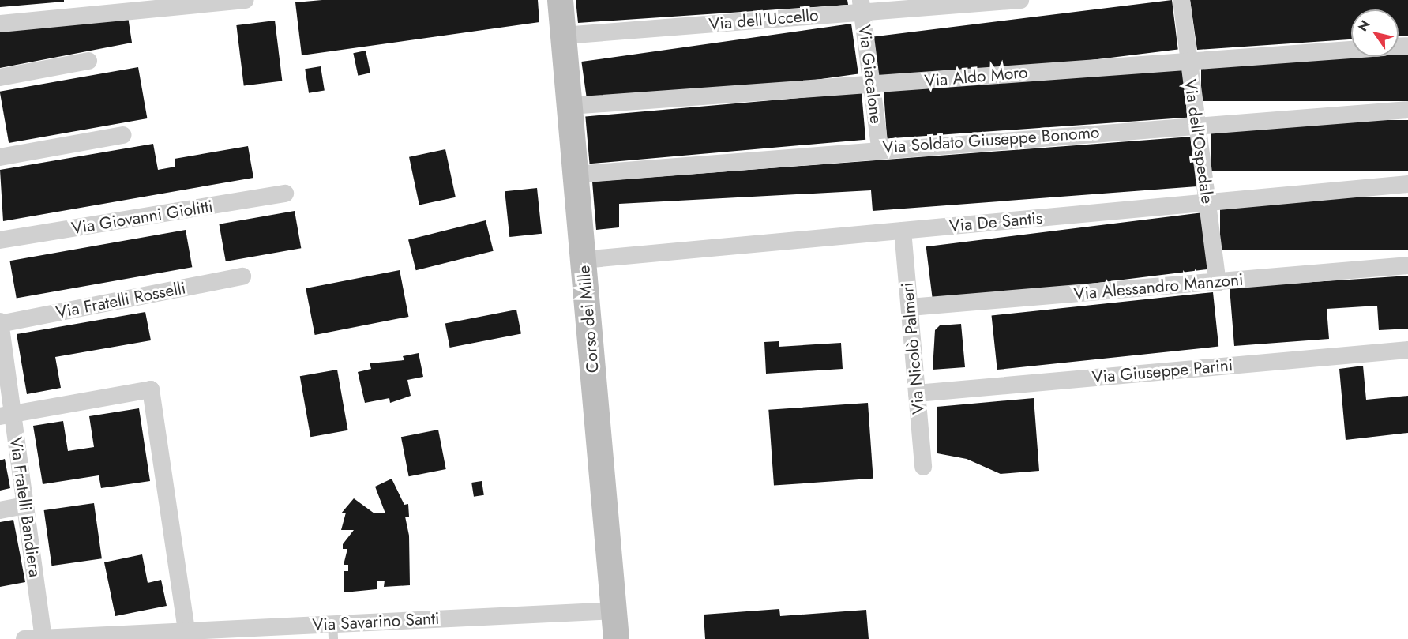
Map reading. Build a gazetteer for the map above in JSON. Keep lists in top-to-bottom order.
{
  "streets": {
    "street": [
      "Via dell'Uccello",
      "Via Giacalone",
      "Via Aldo Moro",
      "Via Soldato Giuseppe Bonomo",
      "Via dell'Ospedale",
      "Via Giovanni Giolitti",
      "Via De Santis",
      "Via Alessandro Manzoni",
      "Via Fratelli Rosselli",
      "Corso dei Mille",
      "Via Nicolò Palmeri",
      "Via Giuseppe Parini",
      "Via Fratelli Bandiera",
      "Via Savarino Santi"
    ]
  },
  "crossings": [
    ["Via dell'Uccello", "Via Giacalone"],
    ["Via dell'Uccello", "Corso dei Mille"],
    ["Via Giacalone", "Via Aldo Moro"],
    ["Via Giacalone", "Via Soldato Giuseppe Bonomo"],
    ["Via Aldo Moro", "Via dell'Ospedale"],
    ["Via Aldo Moro", "Corso dei Mille"],
    ["Via Soldato Giuseppe Bonomo", "Via dell'Ospedale"],
    ["Via Soldato Giuseppe Bonomo", "Corso dei Mille"],
    ["Via dell'Ospedale", "Via De Santis"],
    ["Via dell'Ospedale", "Via Alessandro Manzoni"],
    ["Via De Santis", "Corso dei Mille"],
    ["Via De Santis", "Via Nicolò Palmeri"],
    ["Via Alessandro Manzoni", "Via Nicolò Palmeri"],
    ["Via Fratelli Rosselli", "Via Fratelli Bandiera"],
    ["Corso dei Mille", "Via Savarino Santi"],
    ["Via Nicolò Palmeri", "Via Giuseppe Parini"],
    ["Via Fratelli Bandiera", "Via Savarino Santi"]
  ],
  "north": "top left"
}
